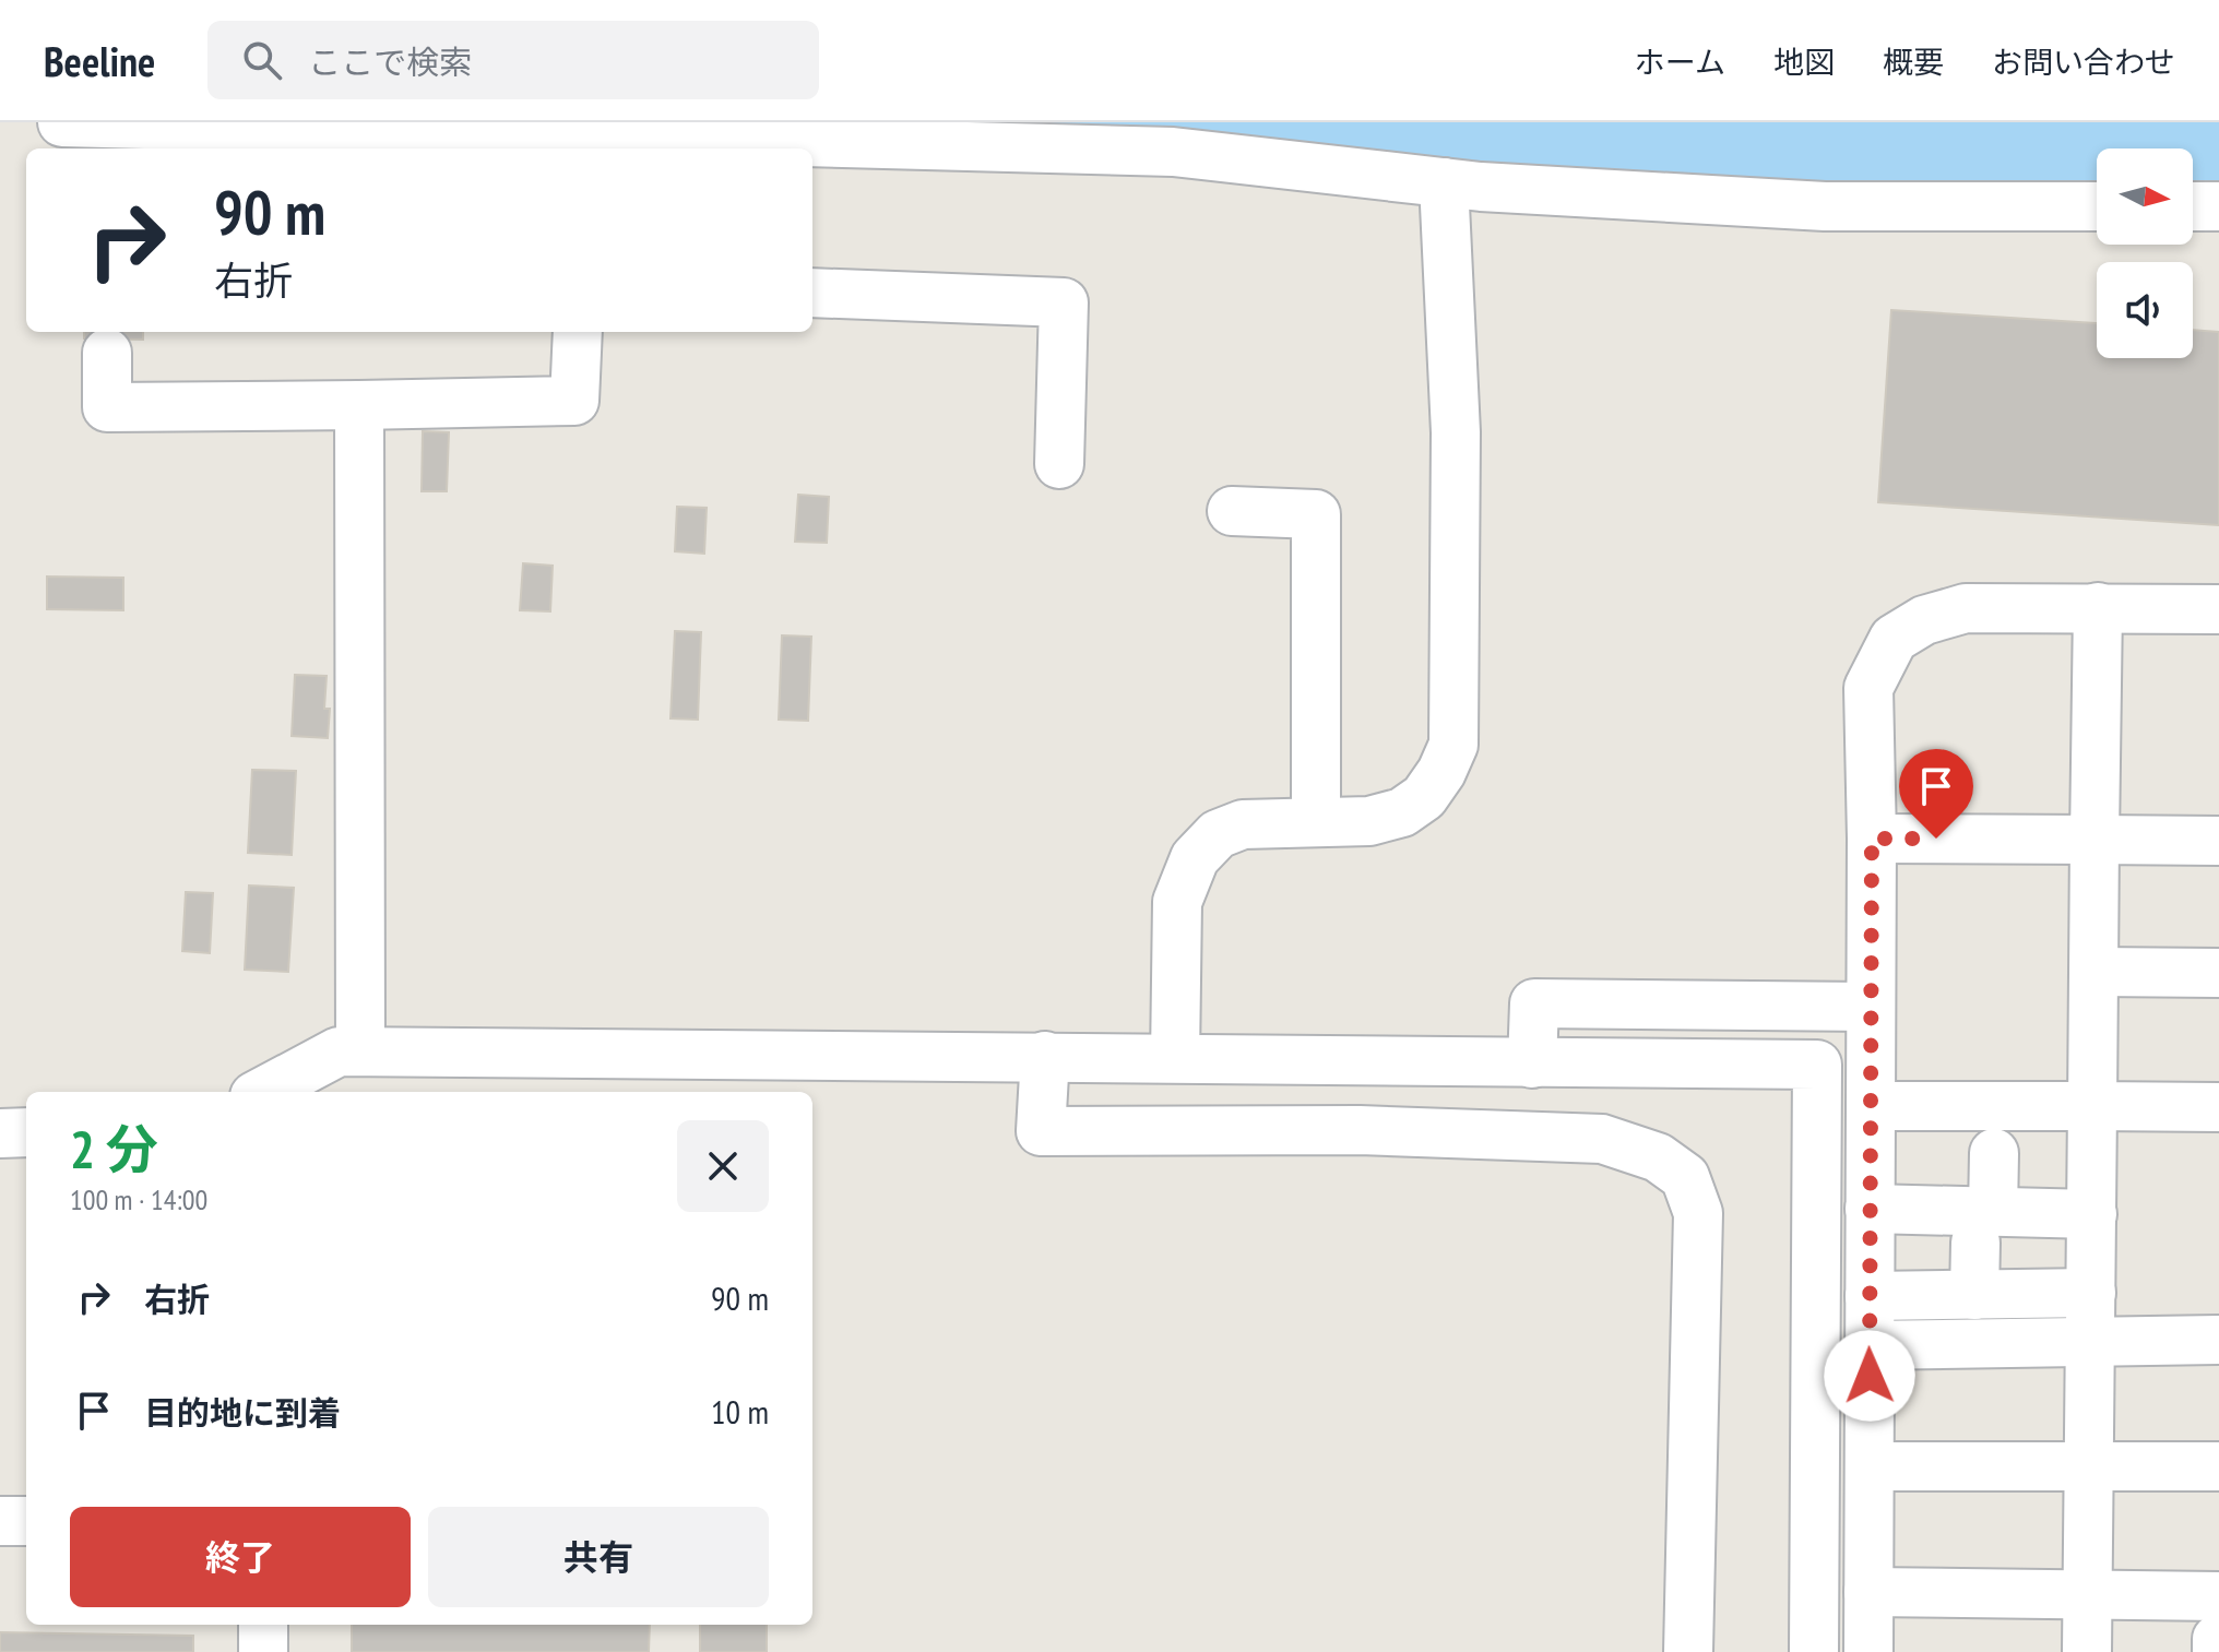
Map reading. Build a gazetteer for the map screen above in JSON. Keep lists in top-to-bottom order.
{
  "north": "right",
  "page": {
    "header": "Beeline",
    "search": "ここで検索",
    "nav": [
      "ホーム",
      "地図",
      "概要",
      "お問い合わせ"
    ],
    "turn": ["90 m", "右折"],
    "heading": ["2 分", "100 m · 14:00"],
    "list": [
      {
        "name": "右折",
        "value": "90 m"
      },
      {
        "name": "目的地に到着",
        "value": "10 m"
      }
    ],
    "buttons": ["終了", "共有"]
  }
}
